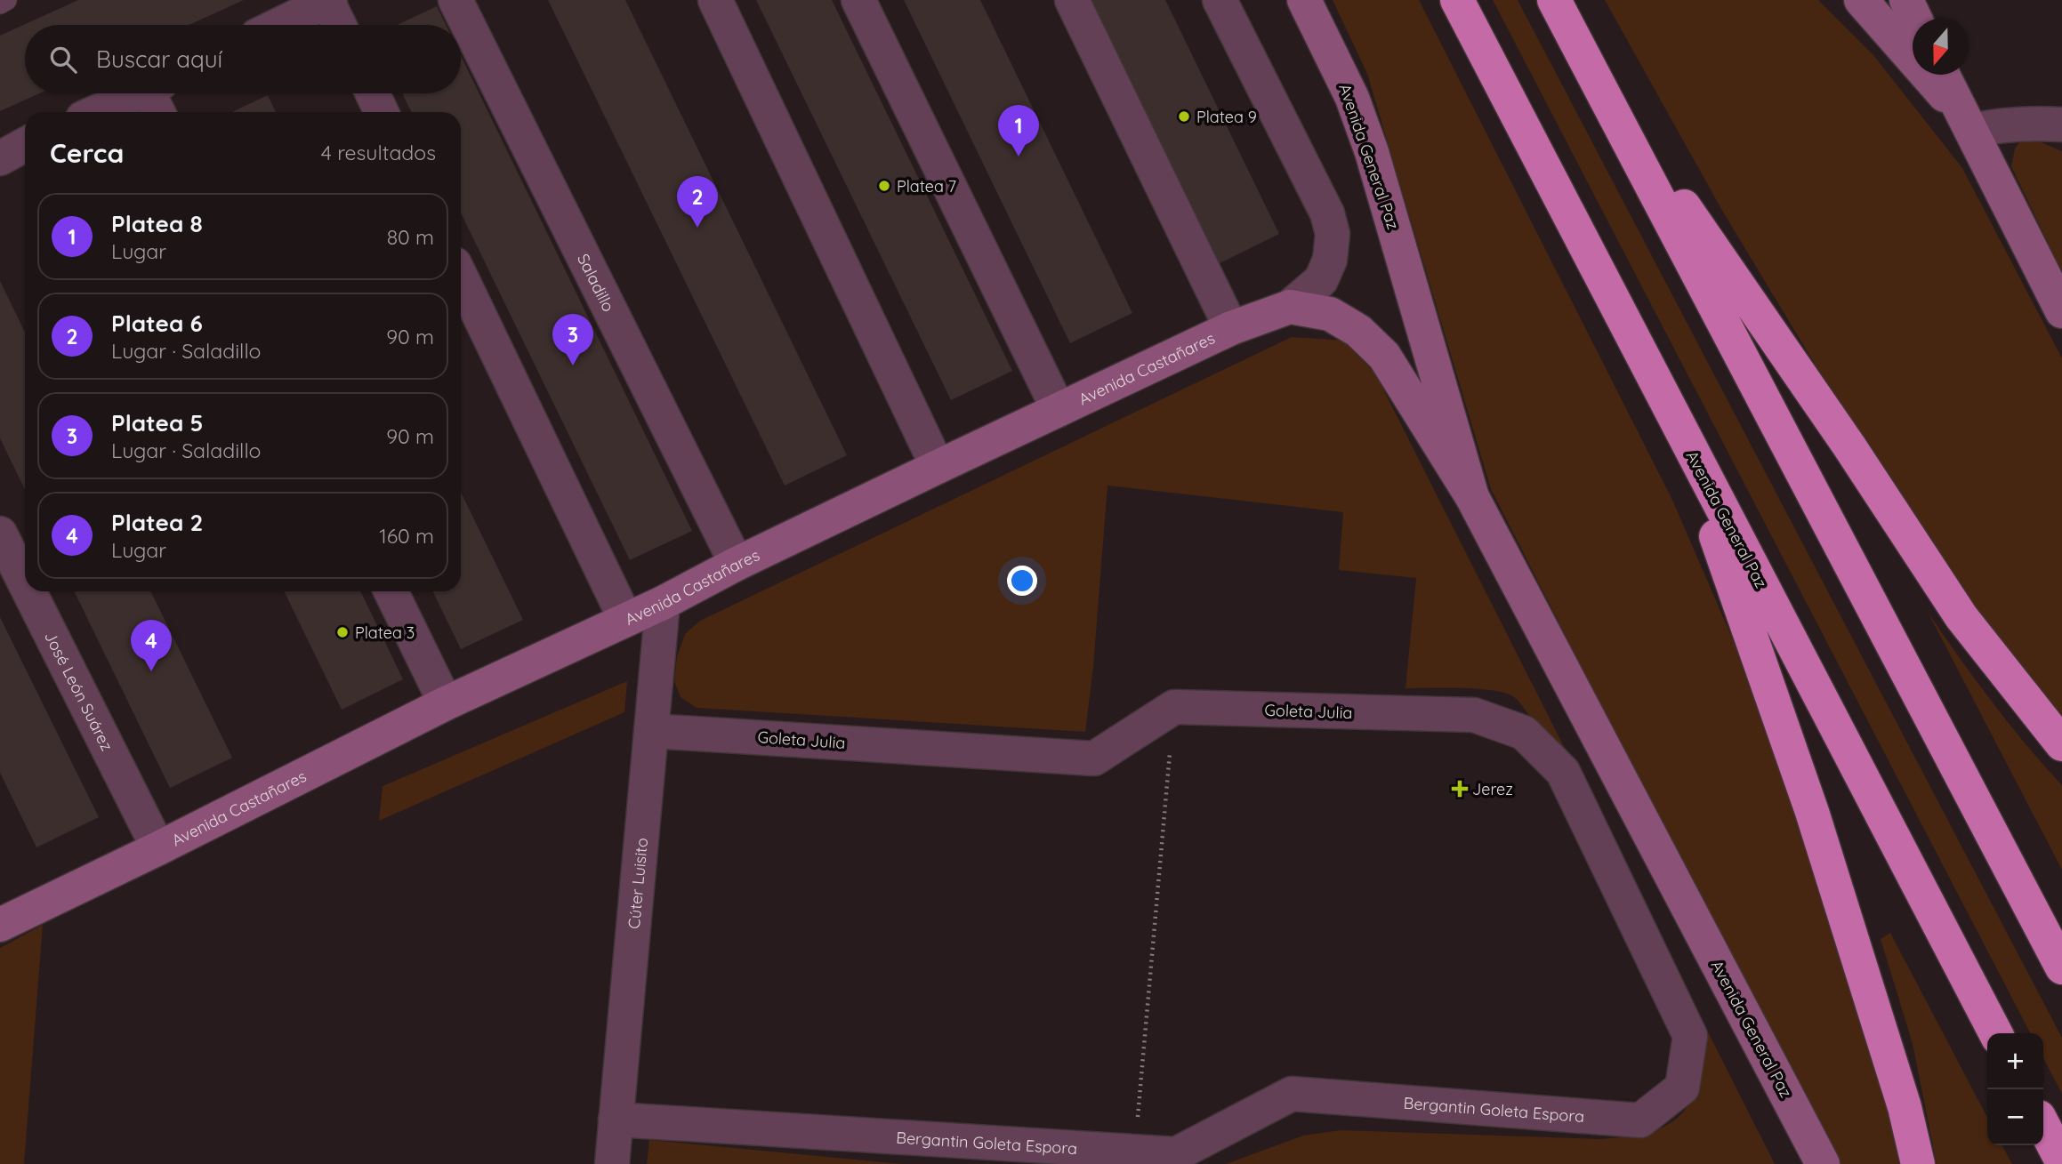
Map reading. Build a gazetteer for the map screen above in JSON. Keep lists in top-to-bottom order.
{
  "streets": {
    "highway": ["Avenida General Paz"],
    "street": [
      "Saladillo",
      "Avenida Castañares",
      "José León Suárez",
      "Goleta Julia",
      "Cúter Luisito",
      "Bergantin Goleta Espora"
    ]
  },
  "crossings": [
    ["Avenida General Paz", "Avenida Castañares"],
    ["Saladillo", "Avenida Castañares"],
    ["Avenida Castañares", "José León Suárez"],
    ["Avenida Castañares", "Cúter Luisito"],
    ["Goleta Julia", "Cúter Luisito"],
    ["Goleta Julia", "Bergantin Goleta Espora"],
    ["Cúter Luisito", "Bergantin Goleta Espora"]
  ],
  "places": {
    "other": ["Platea 9", "Platea 7", "Platea 3"],
    "health": ["Jerez"]
  },
  "north": "bottom",
  "page": {
    "search": "Buscar aquí",
    "pins": [
      "1",
      "2",
      "3",
      "4"
    ],
    "heading": ["Cerca", "4 resultados"],
    "list": [
      {
        "mark": "1",
        "name": "Platea 8",
        "note": "Lugar",
        "value": "80 m"
      },
      {
        "mark": "2",
        "name": "Platea 6",
        "note": "Lugar · Saladillo",
        "value": "90 m"
      },
      {
        "mark": "3",
        "name": "Platea 5",
        "note": "Lugar · Saladillo",
        "value": "90 m"
      },
      {
        "mark": "4",
        "name": "Platea 2",
        "note": "Lugar",
        "value": "160 m"
      }
    ],
    "map_buttons": ["+", "−"]
  }
}
